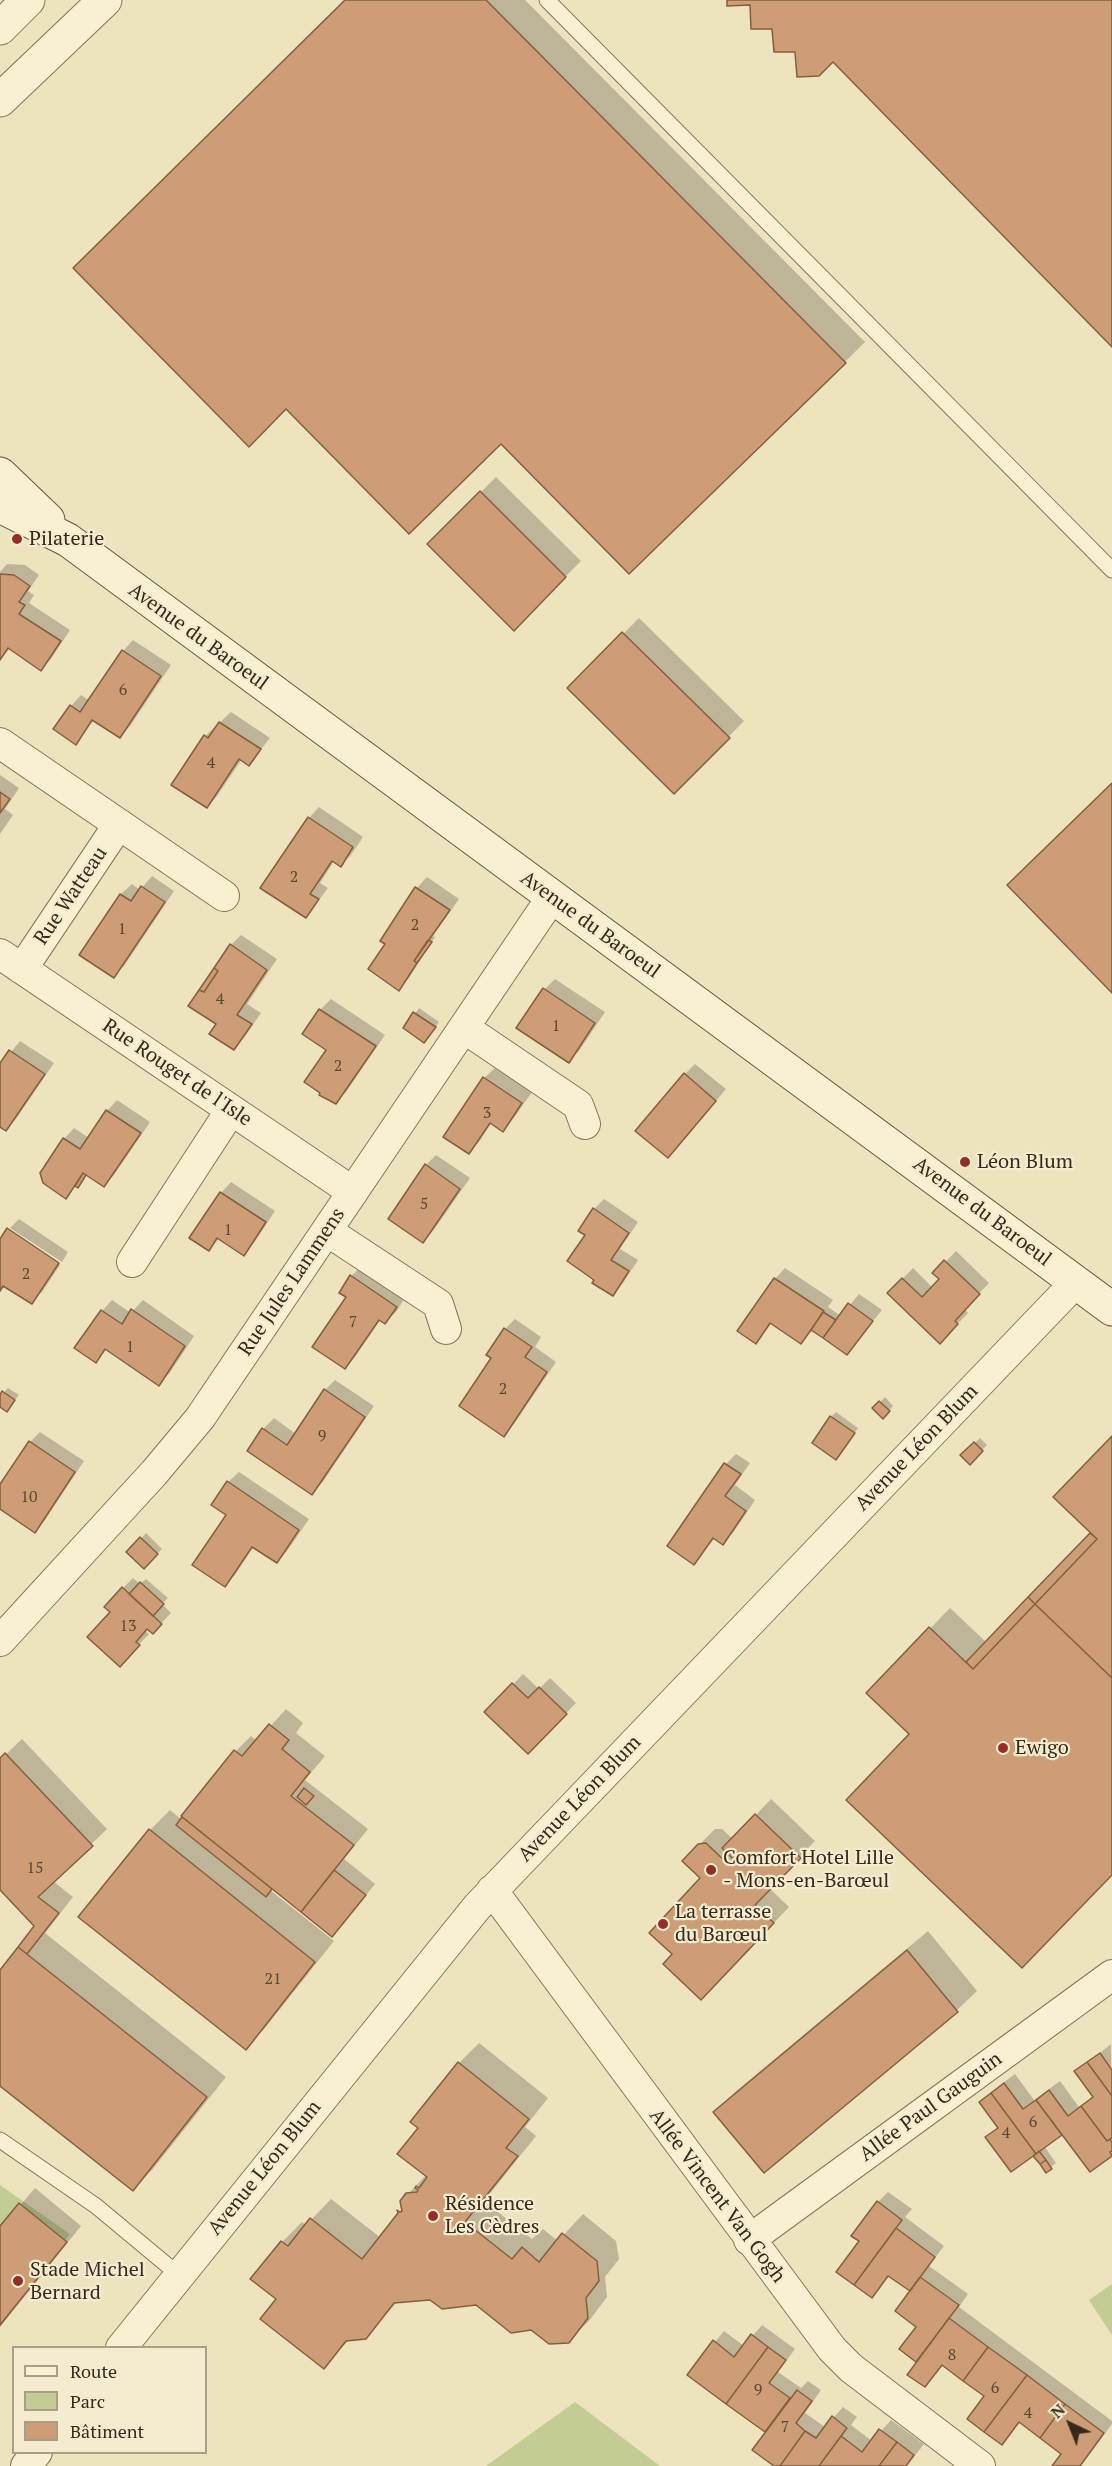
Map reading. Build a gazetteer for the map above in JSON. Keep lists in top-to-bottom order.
{
  "streets": {
    "main road": ["Avenue du Baroeul"],
    "street": [
      "Rue Watteau",
      "Rue Rouget de l'Isle",
      "Rue Jules Lammens",
      "Avenue Léon Blum",
      "Allée Paul Gauguin",
      "Allée Vincent Van Gogh"
    ]
  },
  "crossings": [
    ["Avenue du Baroeul", "Rue Jules Lammens"],
    ["Avenue du Baroeul", "Avenue Léon Blum"],
    ["Rue Watteau", "Rue Rouget de l'Isle"],
    ["Rue Rouget de l'Isle", "Rue Jules Lammens"],
    ["Avenue Léon Blum", "Allée Vincent Van Gogh"],
    ["Allée Paul Gauguin", "Allée Vincent Van Gogh"]
  ],
  "places": [
    "Pilaterie",
    "Léon Blum",
    "Ewigo",
    "Comfort Hotel Lille - Mons-en-Barœul",
    "La terrasse du Barœul",
    "Résidence Les Cèdres",
    "Stade Michel Bernard"
  ],
  "house_numbers": [
    "6",
    "4",
    "2",
    "2",
    "1",
    "4",
    "1",
    "2",
    "3",
    "5",
    "1",
    "2",
    "7",
    "1",
    "2",
    "9",
    "10",
    "13",
    "15",
    "21",
    "6",
    "4",
    "8",
    "6",
    "9",
    "4",
    "7"
  ],
  "legend": ["Route", "Parc", "Bâtiment"],
  "north": "top left"
}
